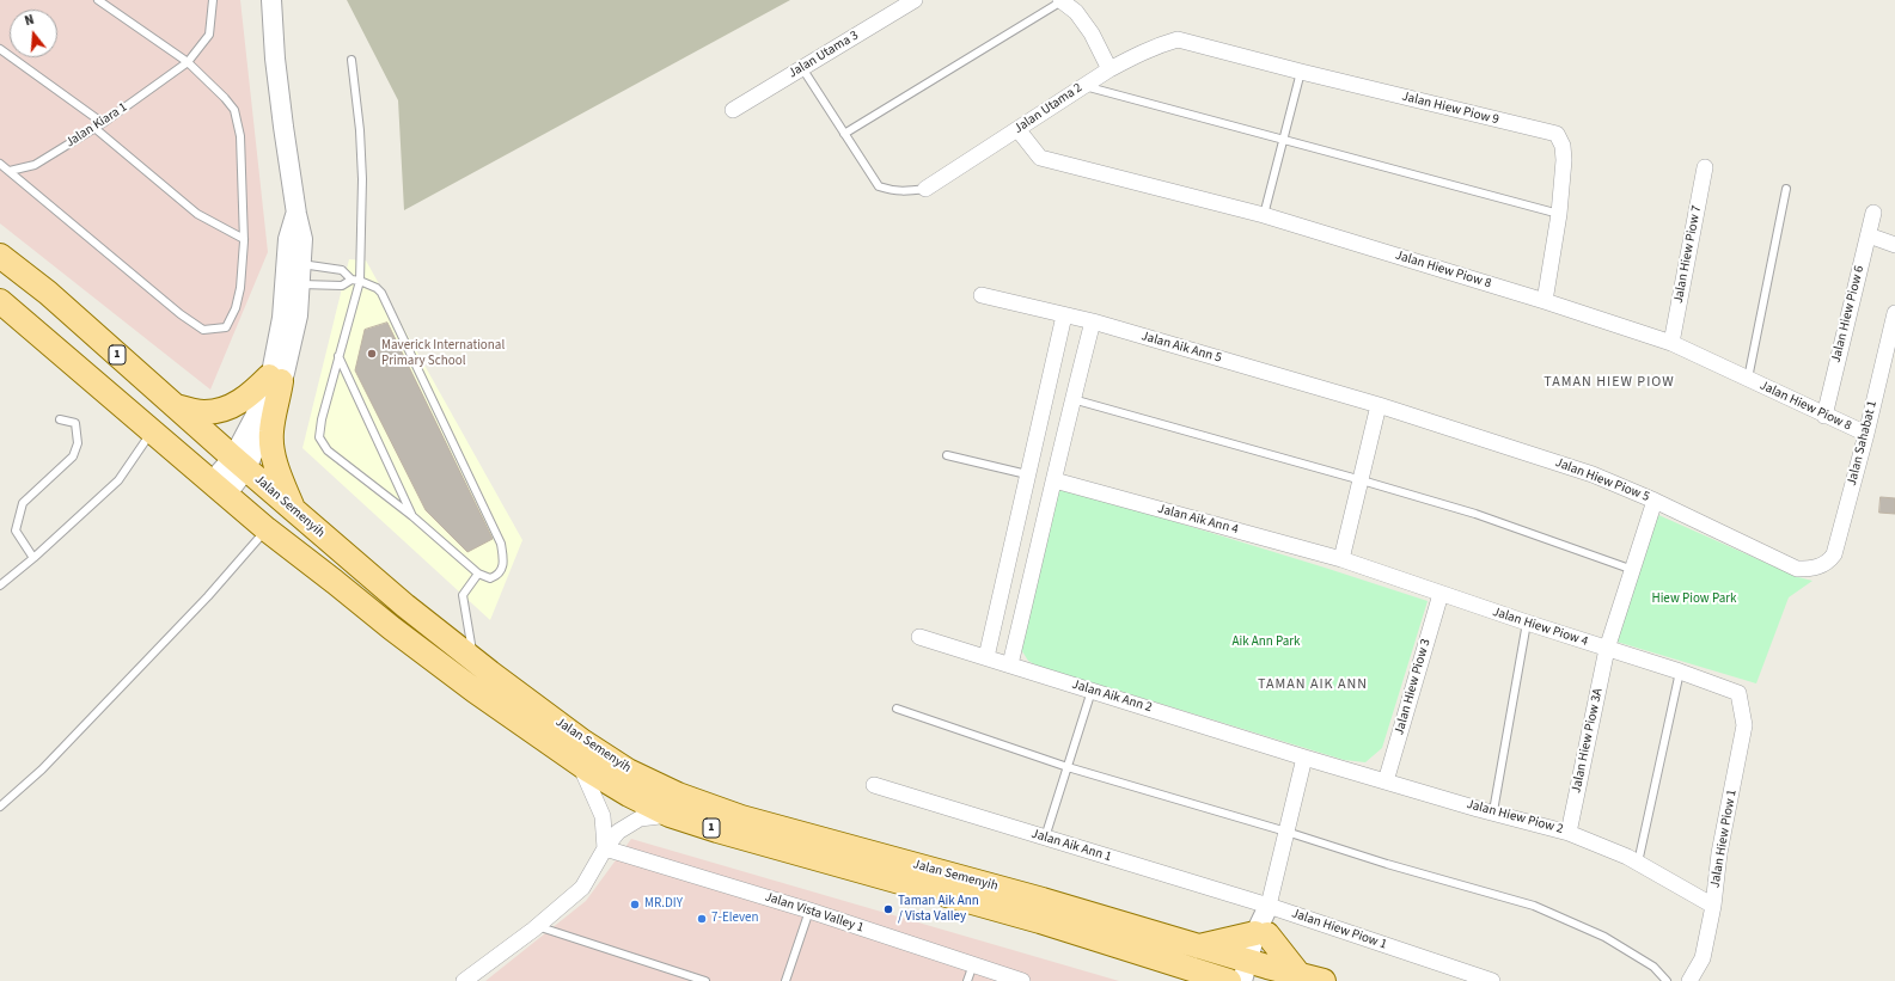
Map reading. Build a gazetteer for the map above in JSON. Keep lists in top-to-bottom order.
{
  "streets": {
    "main road": ["1", "Jalan Semenyih"],
    "street": [
      "Jalan Utama 3",
      "Jalan Utama 2",
      "Jalan Hiew Piow 9",
      "Jalan Hiew Piow 7",
      "Jalan Hiew Piow 8",
      "Jalan Hiew Piow 6",
      "Jalan Aik Ann 5",
      "Jalan Sahabat 1",
      "Jalan Hiew Piow 5",
      "Jalan Aik Ann 4",
      "Jalan Hiew Piow 4",
      "Jalan Hiew Piow 3",
      "Jalan Aik Ann 2",
      "Jalan Hiew Piow 3A",
      "Jalan Hiew Piow 2",
      "Jalan Hiew Piow 1",
      "Jalan Aik Ann 1",
      "Jalan Vista Valley 1"
    ],
    "lane": ["Jalan Kiara 1"]
  },
  "crossings": [
    ["Jalan Utama 2", "Jalan Hiew Piow 9"],
    ["Jalan Utama 2", "Jalan Hiew Piow 8"],
    ["Jalan Hiew Piow 9", "Jalan Hiew Piow 8"],
    ["Jalan Hiew Piow 7", "Jalan Hiew Piow 8"],
    ["Jalan Hiew Piow 8", "Jalan Hiew Piow 6"],
    ["Jalan Hiew Piow 8", "Jalan Sahabat 1"],
    ["Jalan Aik Ann 5", "Jalan Hiew Piow 5"],
    ["Jalan Sahabat 1", "Jalan Hiew Piow 5"],
    ["Jalan Hiew Piow 5", "Jalan Hiew Piow 3A"],
    ["Jalan Aik Ann 4", "Jalan Hiew Piow 4"],
    ["Jalan Hiew Piow 4", "Jalan Hiew Piow 3"],
    ["Jalan Hiew Piow 4", "Jalan Hiew Piow 3A"],
    ["Jalan Hiew Piow 4", "Jalan Hiew Piow 1"],
    ["Jalan Hiew Piow 3", "Jalan Hiew Piow 2"],
    ["Jalan Aik Ann 2", "Jalan Hiew Piow 2"],
    ["Jalan Hiew Piow 3A", "Jalan Hiew Piow 2"],
    ["Jalan Hiew Piow 2", "Jalan Hiew Piow 1"],
    ["Jalan Hiew Piow 1", "Jalan Aik Ann 1"]
  ],
  "districts": ["TAMAN HIEW PIOW", "TAMAN AIK ANN"],
  "parks": ["Hiew Piow Park", "Aik Ann Park"],
  "places": [
    "Maverick International Primary School",
    "MR.DIY",
    "Taman Aik Ann / Vista Valley",
    "7-Eleven"
  ],
  "north": "top"
}
